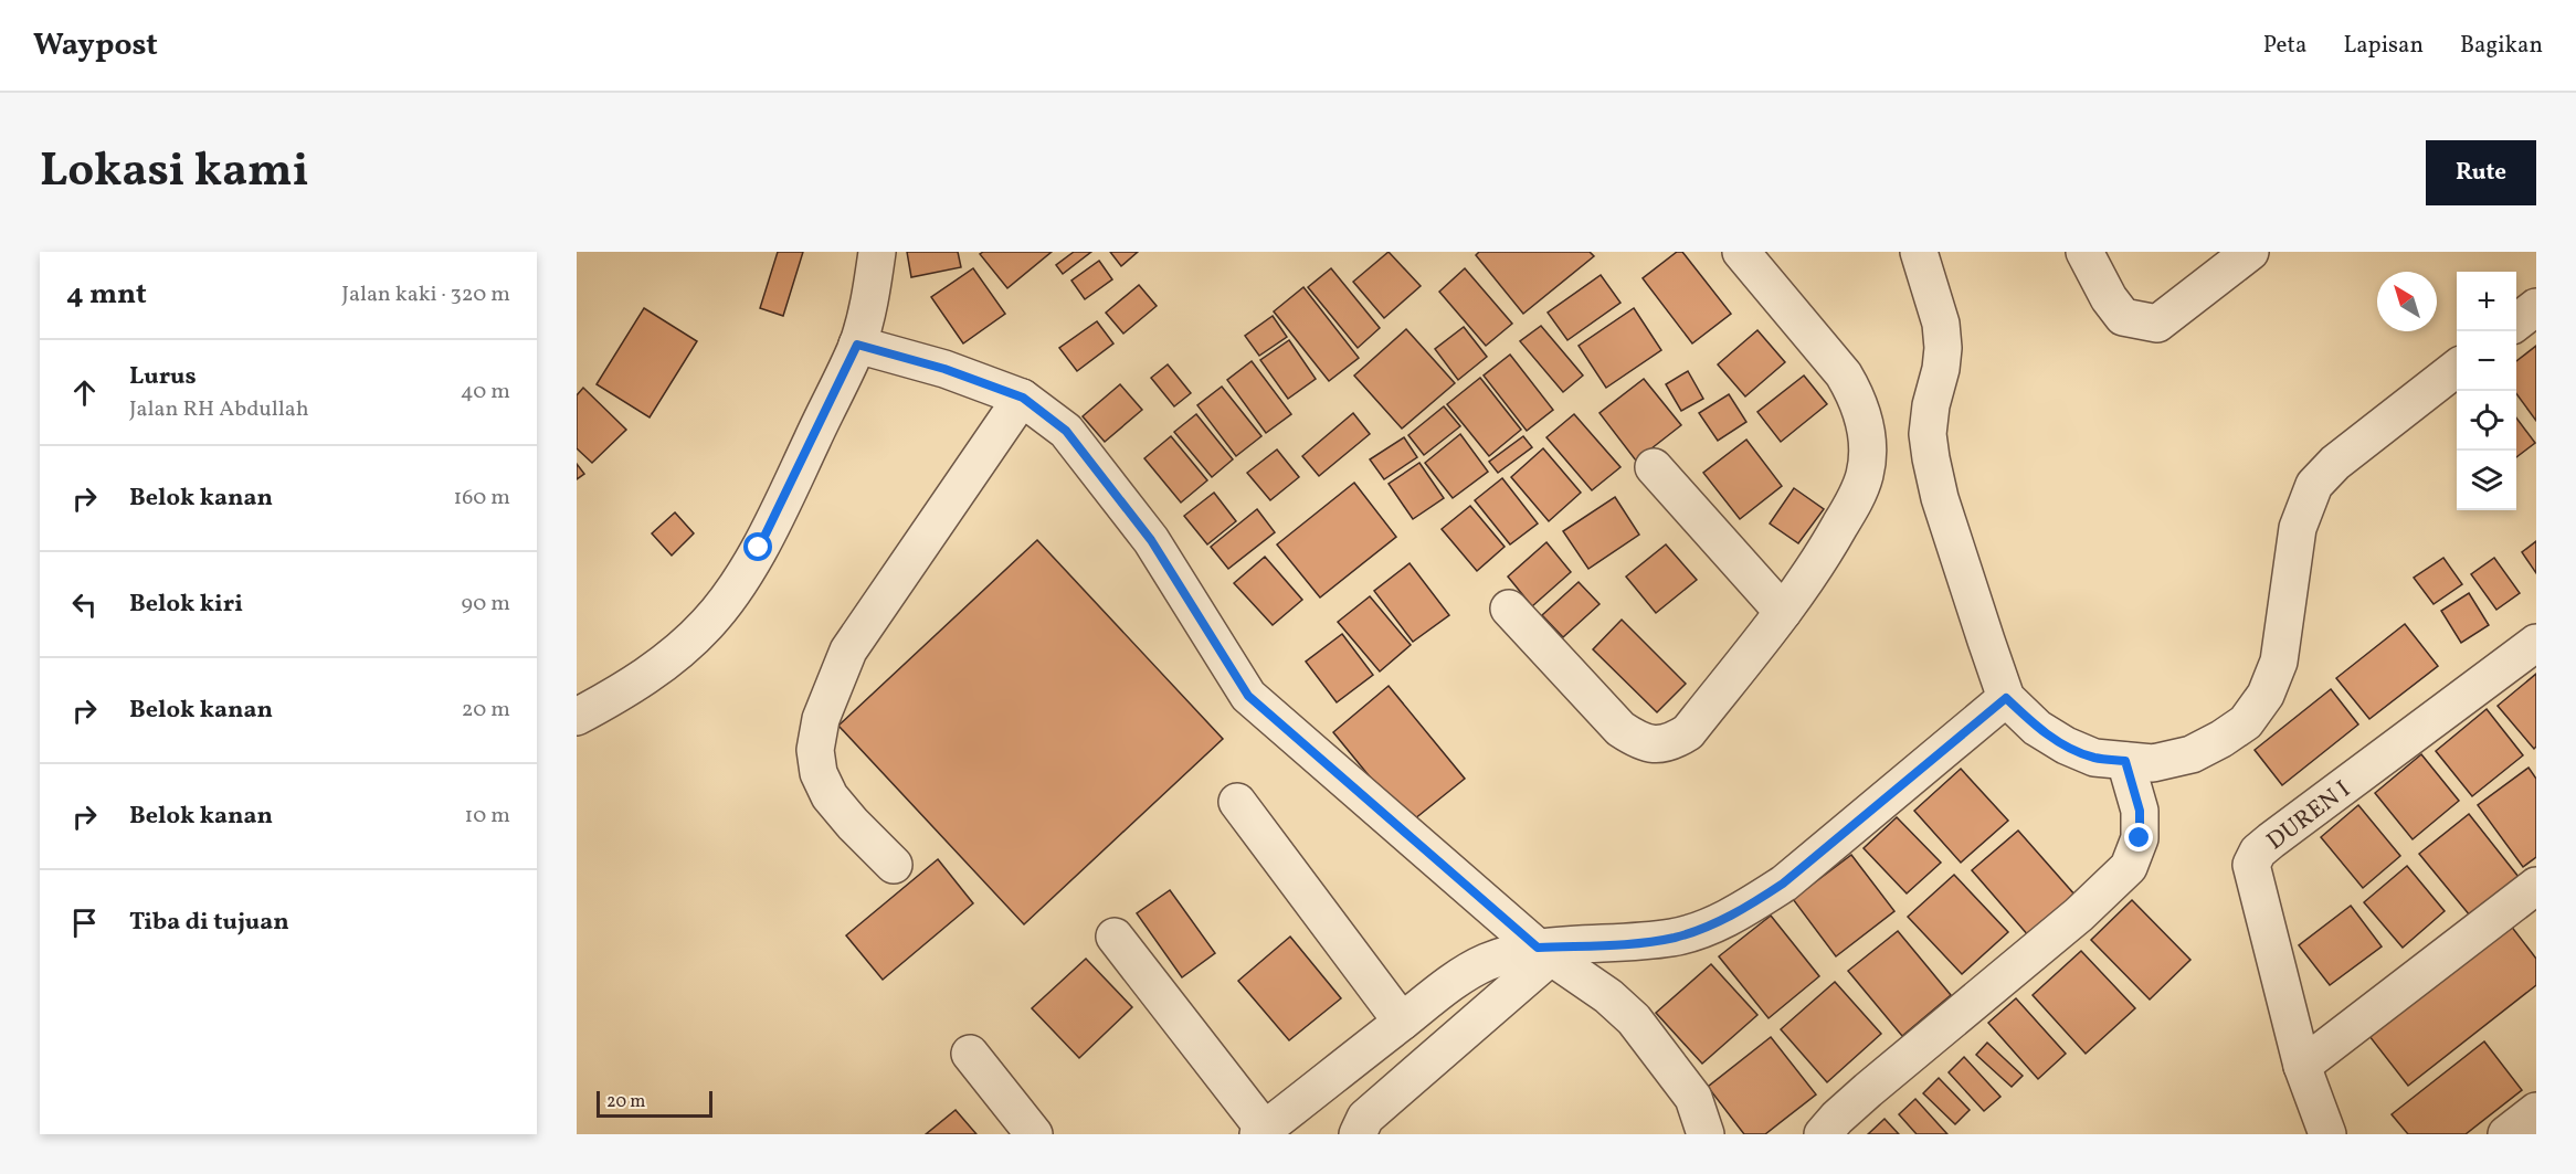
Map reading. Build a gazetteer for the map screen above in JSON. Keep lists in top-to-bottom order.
{
  "streets": {
    "street": ["DUREN I"]
  },
  "scale_bar": "20 m",
  "north": "top left",
  "page": {
    "header": "Waypost",
    "nav": ["Peta", "Lapisan", "Bagikan"],
    "title": "Lokasi kami",
    "buttons": "Rute",
    "heading": ["4 mnt", "Jalan kaki · 320 m"],
    "map_buttons": ["+", "−"],
    "list": [
      ["Lurus", "Jalan RH Abdullah", "40 m"],
      ["Belok kanan", "160 m"],
      ["Belok kiri", "90 m"],
      ["Belok kanan", "20 m"],
      ["Belok kanan", "10 m"],
      "Tiba di tujuan"
    ],
    "scale": "20 m"
  }
}
